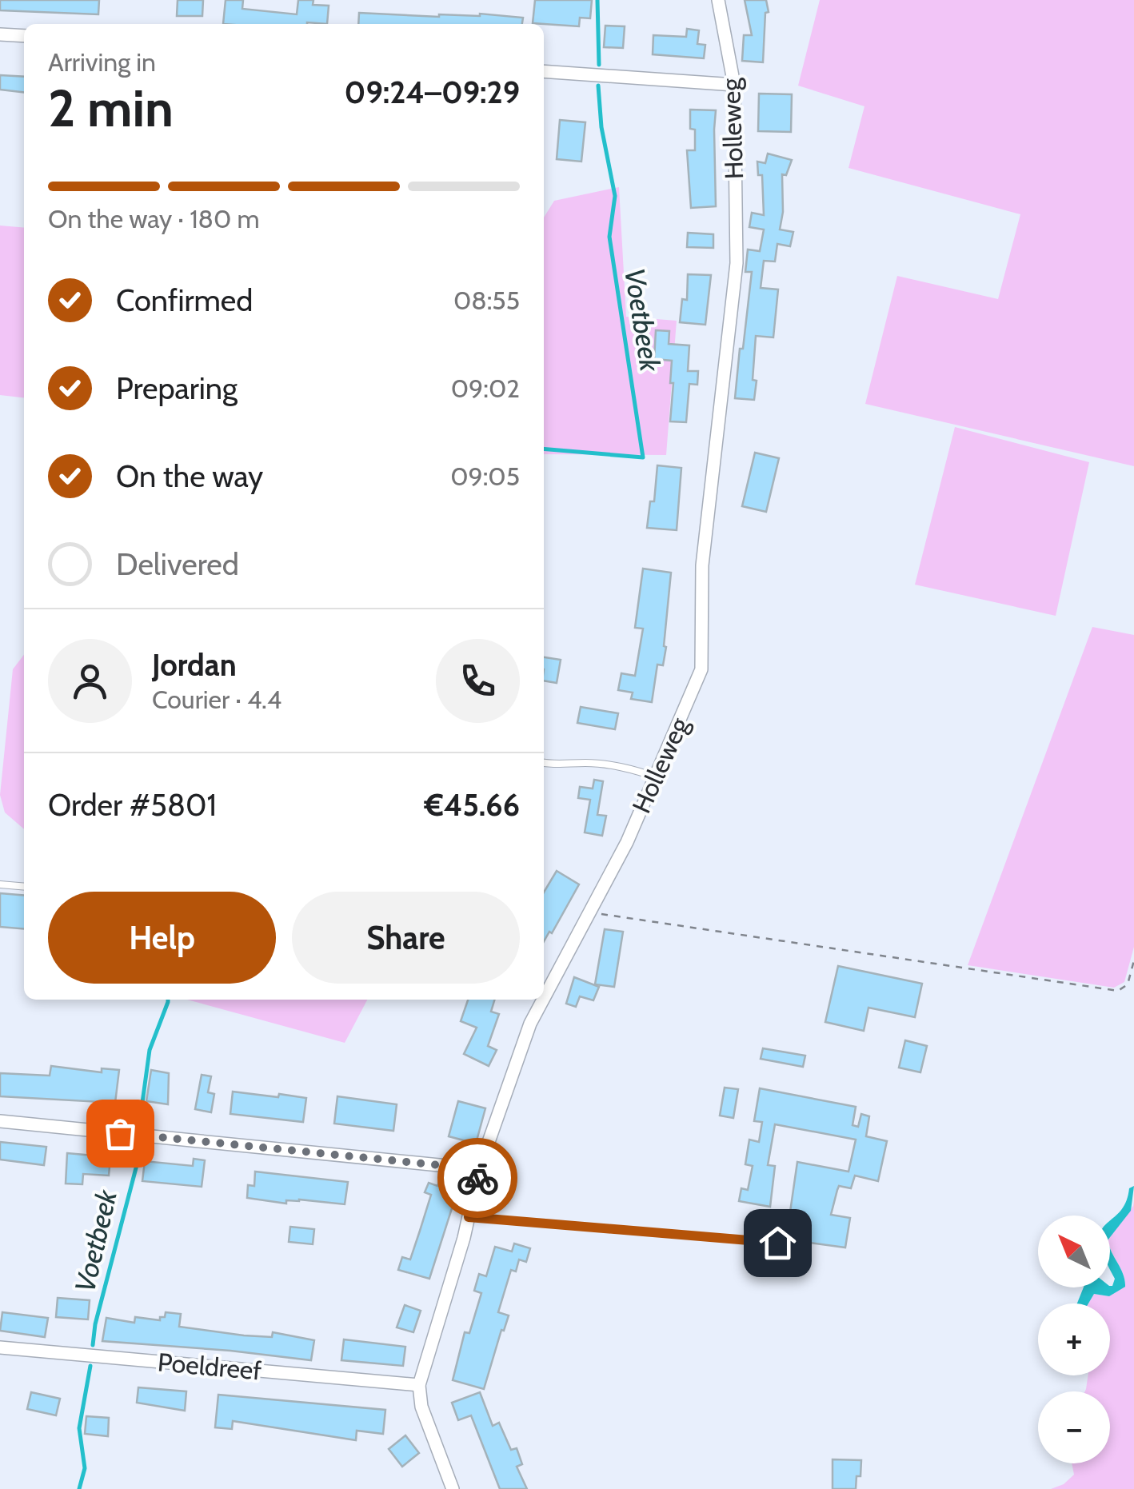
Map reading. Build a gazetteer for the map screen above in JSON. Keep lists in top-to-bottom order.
{
  "streets": {
    "street": ["Holleweg", "Poeldreef"]
  },
  "crossings": [
    ["Holleweg", "Poeldreef"]
  ],
  "water": ["Voetbeek"],
  "north": "top left",
  "page": {
    "heading": ["2 min", "Arriving in", "09:24–09:29"],
    "panel": [
      "Jordan",
      "Courier · 4.4",
      "Order #5801",
      "€45.66"
    ],
    "bar": "On the way · 180 m",
    "list": [
      ["Confirmed", "08:55"],
      ["Preparing", "09:02"],
      ["On the way", "09:05"],
      "Delivered"
    ],
    "buttons": ["Help", "Share"],
    "map_buttons": ["+", "−"]
  }
}
